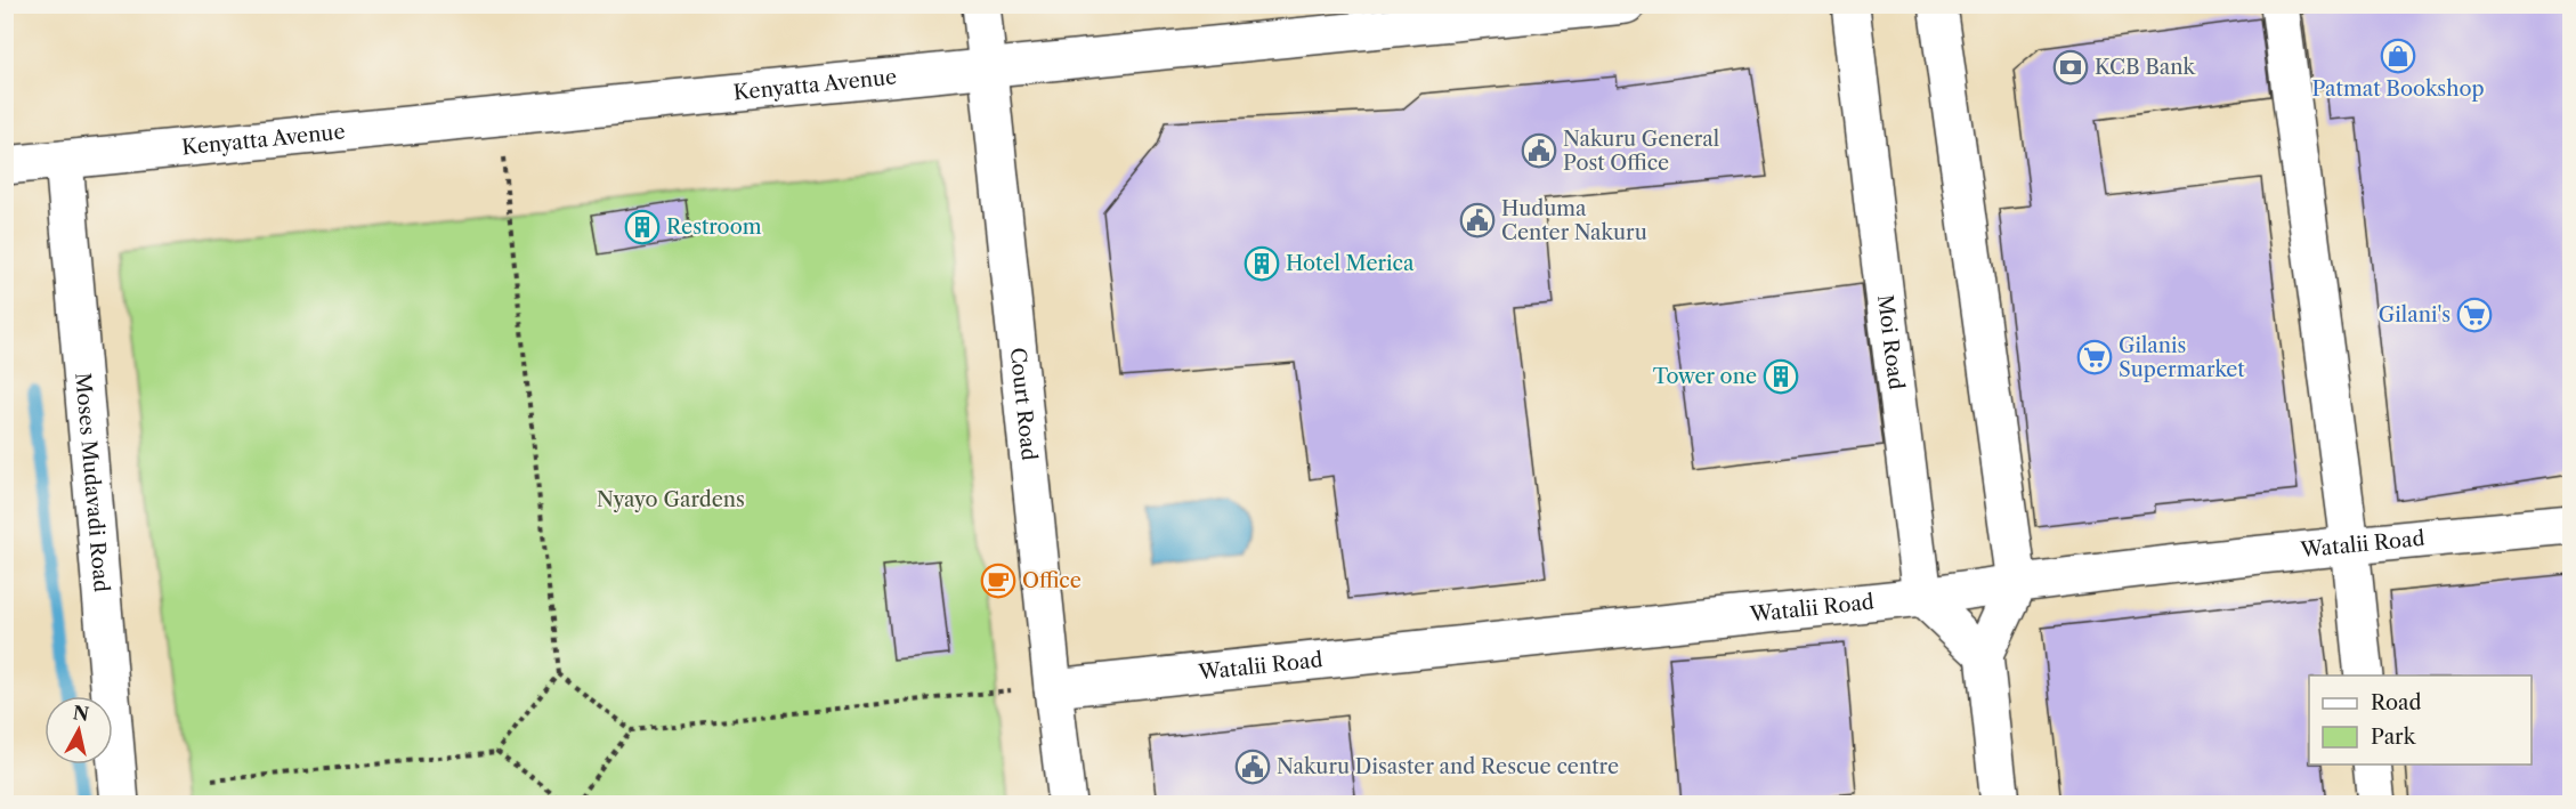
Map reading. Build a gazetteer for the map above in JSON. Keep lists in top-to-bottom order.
{
  "streets": {
    "street": [
      "Kenyatta Avenue",
      "Moi Road",
      "Court Road",
      "Moses Mudavadi Road",
      "Watalii Road"
    ]
  },
  "crossings": [
    ["Kenyatta Avenue", "Court Road"],
    ["Kenyatta Avenue", "Moses Mudavadi Road"],
    ["Moi Road", "Watalii Road"],
    ["Court Road", "Watalii Road"]
  ],
  "parks": ["Nyayo Gardens"],
  "places": {
    "shop": ["Patmat Bookshop"],
    "bank": ["KCB Bank"],
    "public building": ["Nakuru General Post Office", "Huduma Center Nakuru", "Nakuru Disaster and Rescue centre"],
    "building": ["Restroom", "Hotel Merica", "Tower one"],
    "supermarket": ["Gilani's", "Gilanis Supermarket"],
    "cafe": ["Office"]
  },
  "legend": ["Road", "Park"],
  "north": "top"
}
